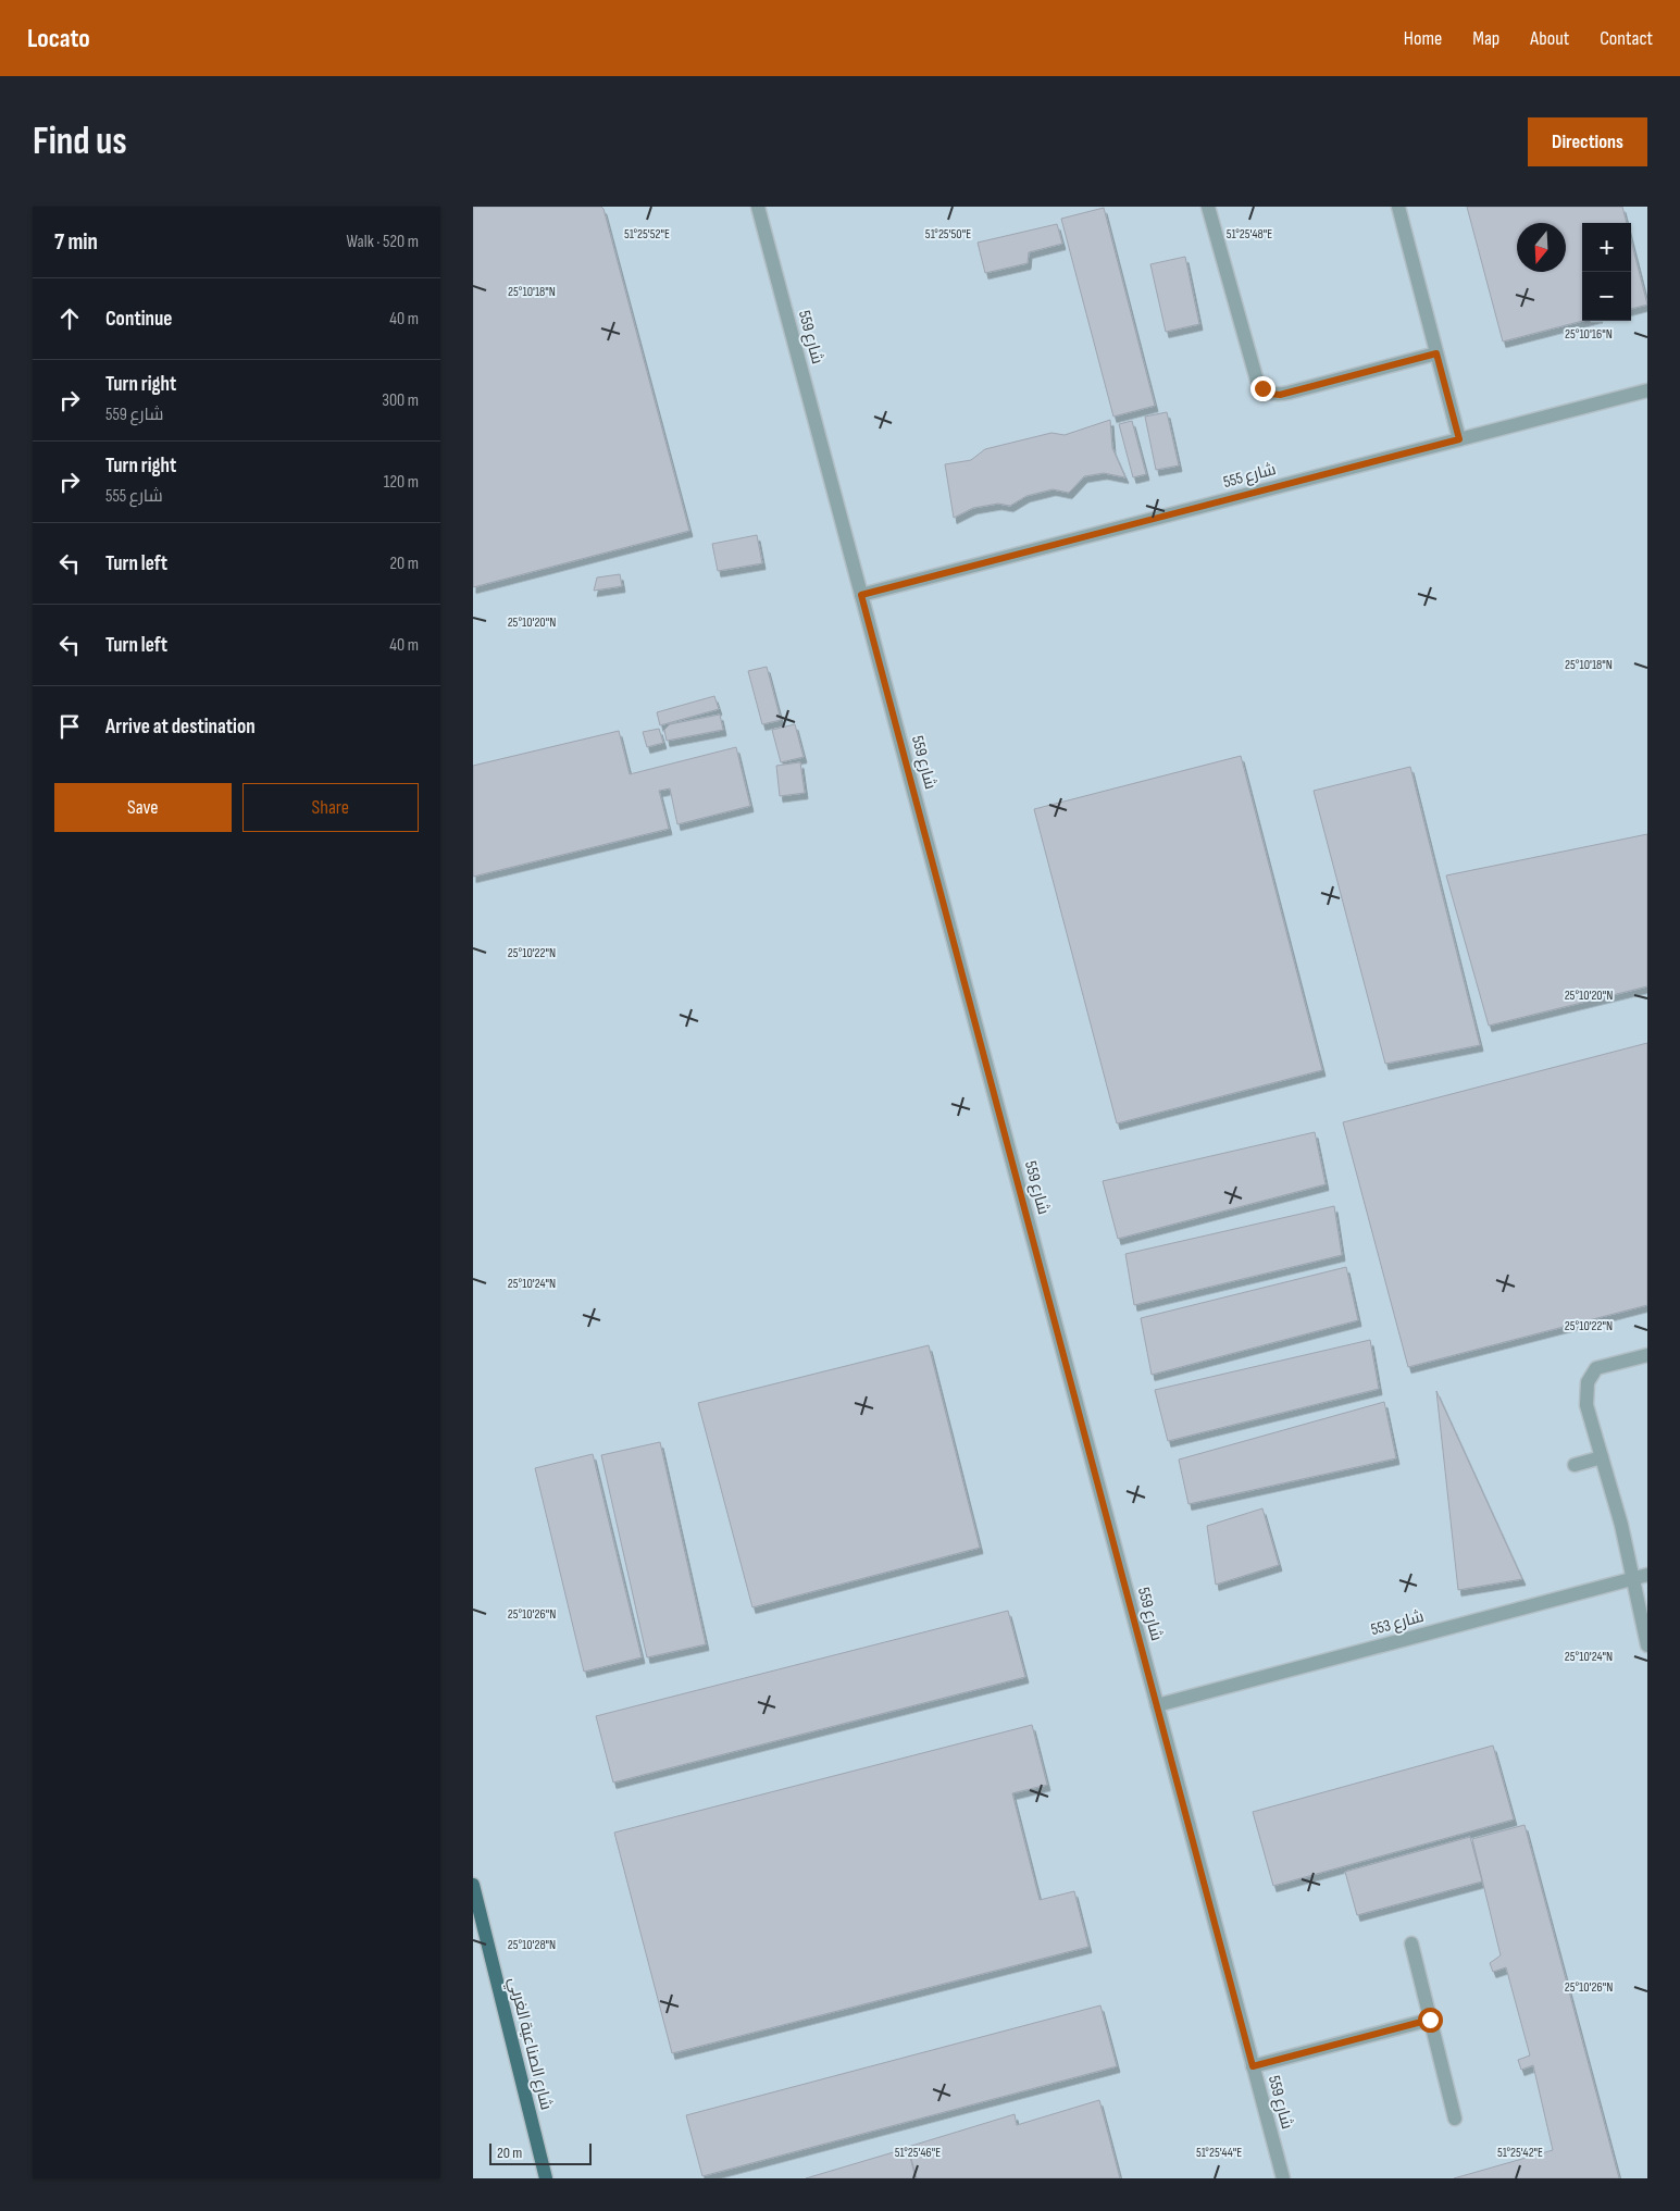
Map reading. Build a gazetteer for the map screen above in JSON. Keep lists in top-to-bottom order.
{
  "streets": {
    "main road": ["شارع الصناعية الغربي"],
    "street": ["شارع 559", "شارع 555", "شارع 553"]
  },
  "crossings": [
    ["شارع 559", "شارع 555"],
    ["شارع 559", "شارع 553"]
  ],
  "scale_bar": "20 m",
  "north": "bottom",
  "page": {
    "header": "Locato",
    "nav": [
      "Home",
      "Map",
      "About",
      "Contact"
    ],
    "buttons": [
      "Directions",
      ["Save", "Share"]
    ],
    "title": "Find us",
    "heading": ["7 min", "Walk · 520 m"],
    "map_buttons": ["+", "−"],
    "list": [
      ["Continue", "40 m"],
      ["Turn right", "شارع 559", "300 m"],
      ["Turn right", "شارع 555", "120 m"],
      ["Turn left", "20 m"],
      ["Turn left", "40 m"],
      "Arrive at destination"
    ],
    "scale": "20 m"
  },
  "coordinates": [
    "51°25'52\"E",
    "51°25'50\"E",
    "51°25'48\"E",
    "25°10'18\"N",
    "25°10'16\"N",
    "25°10'20\"N",
    "25°10'22\"N",
    "25°10'24\"N",
    "25°10'26\"N",
    "25°10'28\"N",
    "51°25'46\"E",
    "51°25'44\"E",
    "51°25'42\"E"
  ]
}
